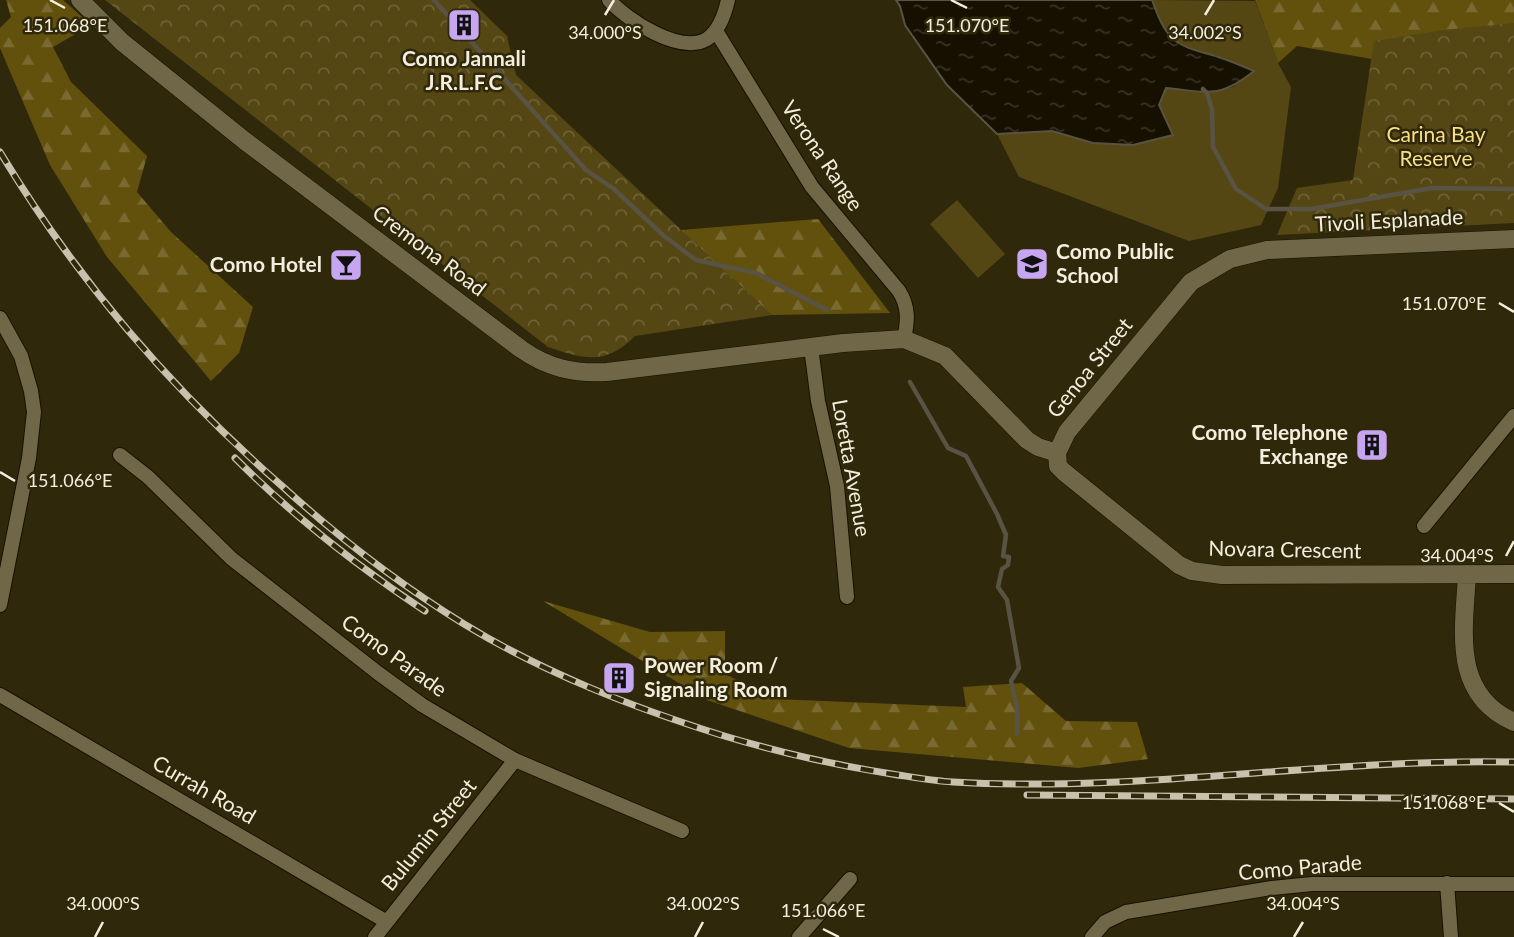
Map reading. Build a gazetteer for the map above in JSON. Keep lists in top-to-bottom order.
{
  "streets": {
    "street": [
      "Verona Range",
      "Tivoli Esplanade",
      "Cremona Road",
      "Genoa Street",
      "Loretta Avenue",
      "Novara Crescent",
      "Como Parade",
      "Currah Road",
      "Bulumin Street"
    ]
  },
  "crossings": [
    ["Tivoli Esplanade", "Genoa Street"],
    ["Cremona Road", "Loretta Avenue"],
    ["Genoa Street", "Novara Crescent"],
    ["Como Parade", "Bulumin Street"],
    ["Currah Road", "Bulumin Street"]
  ],
  "parks": ["Carina Bay Reserve"],
  "places": {
    "building": ["Como Jannali J.R.L.F.C", "Como Telephone Exchange", "Power Room / Signaling Room"],
    "school or university": ["Como Public School"],
    "bar": ["Como Hotel"]
  },
  "coordinates": [
    "151.068°E",
    "151.070°E",
    "34.000°S",
    "34.002°S",
    "151.066°E",
    "34.004°S"
  ]
}
